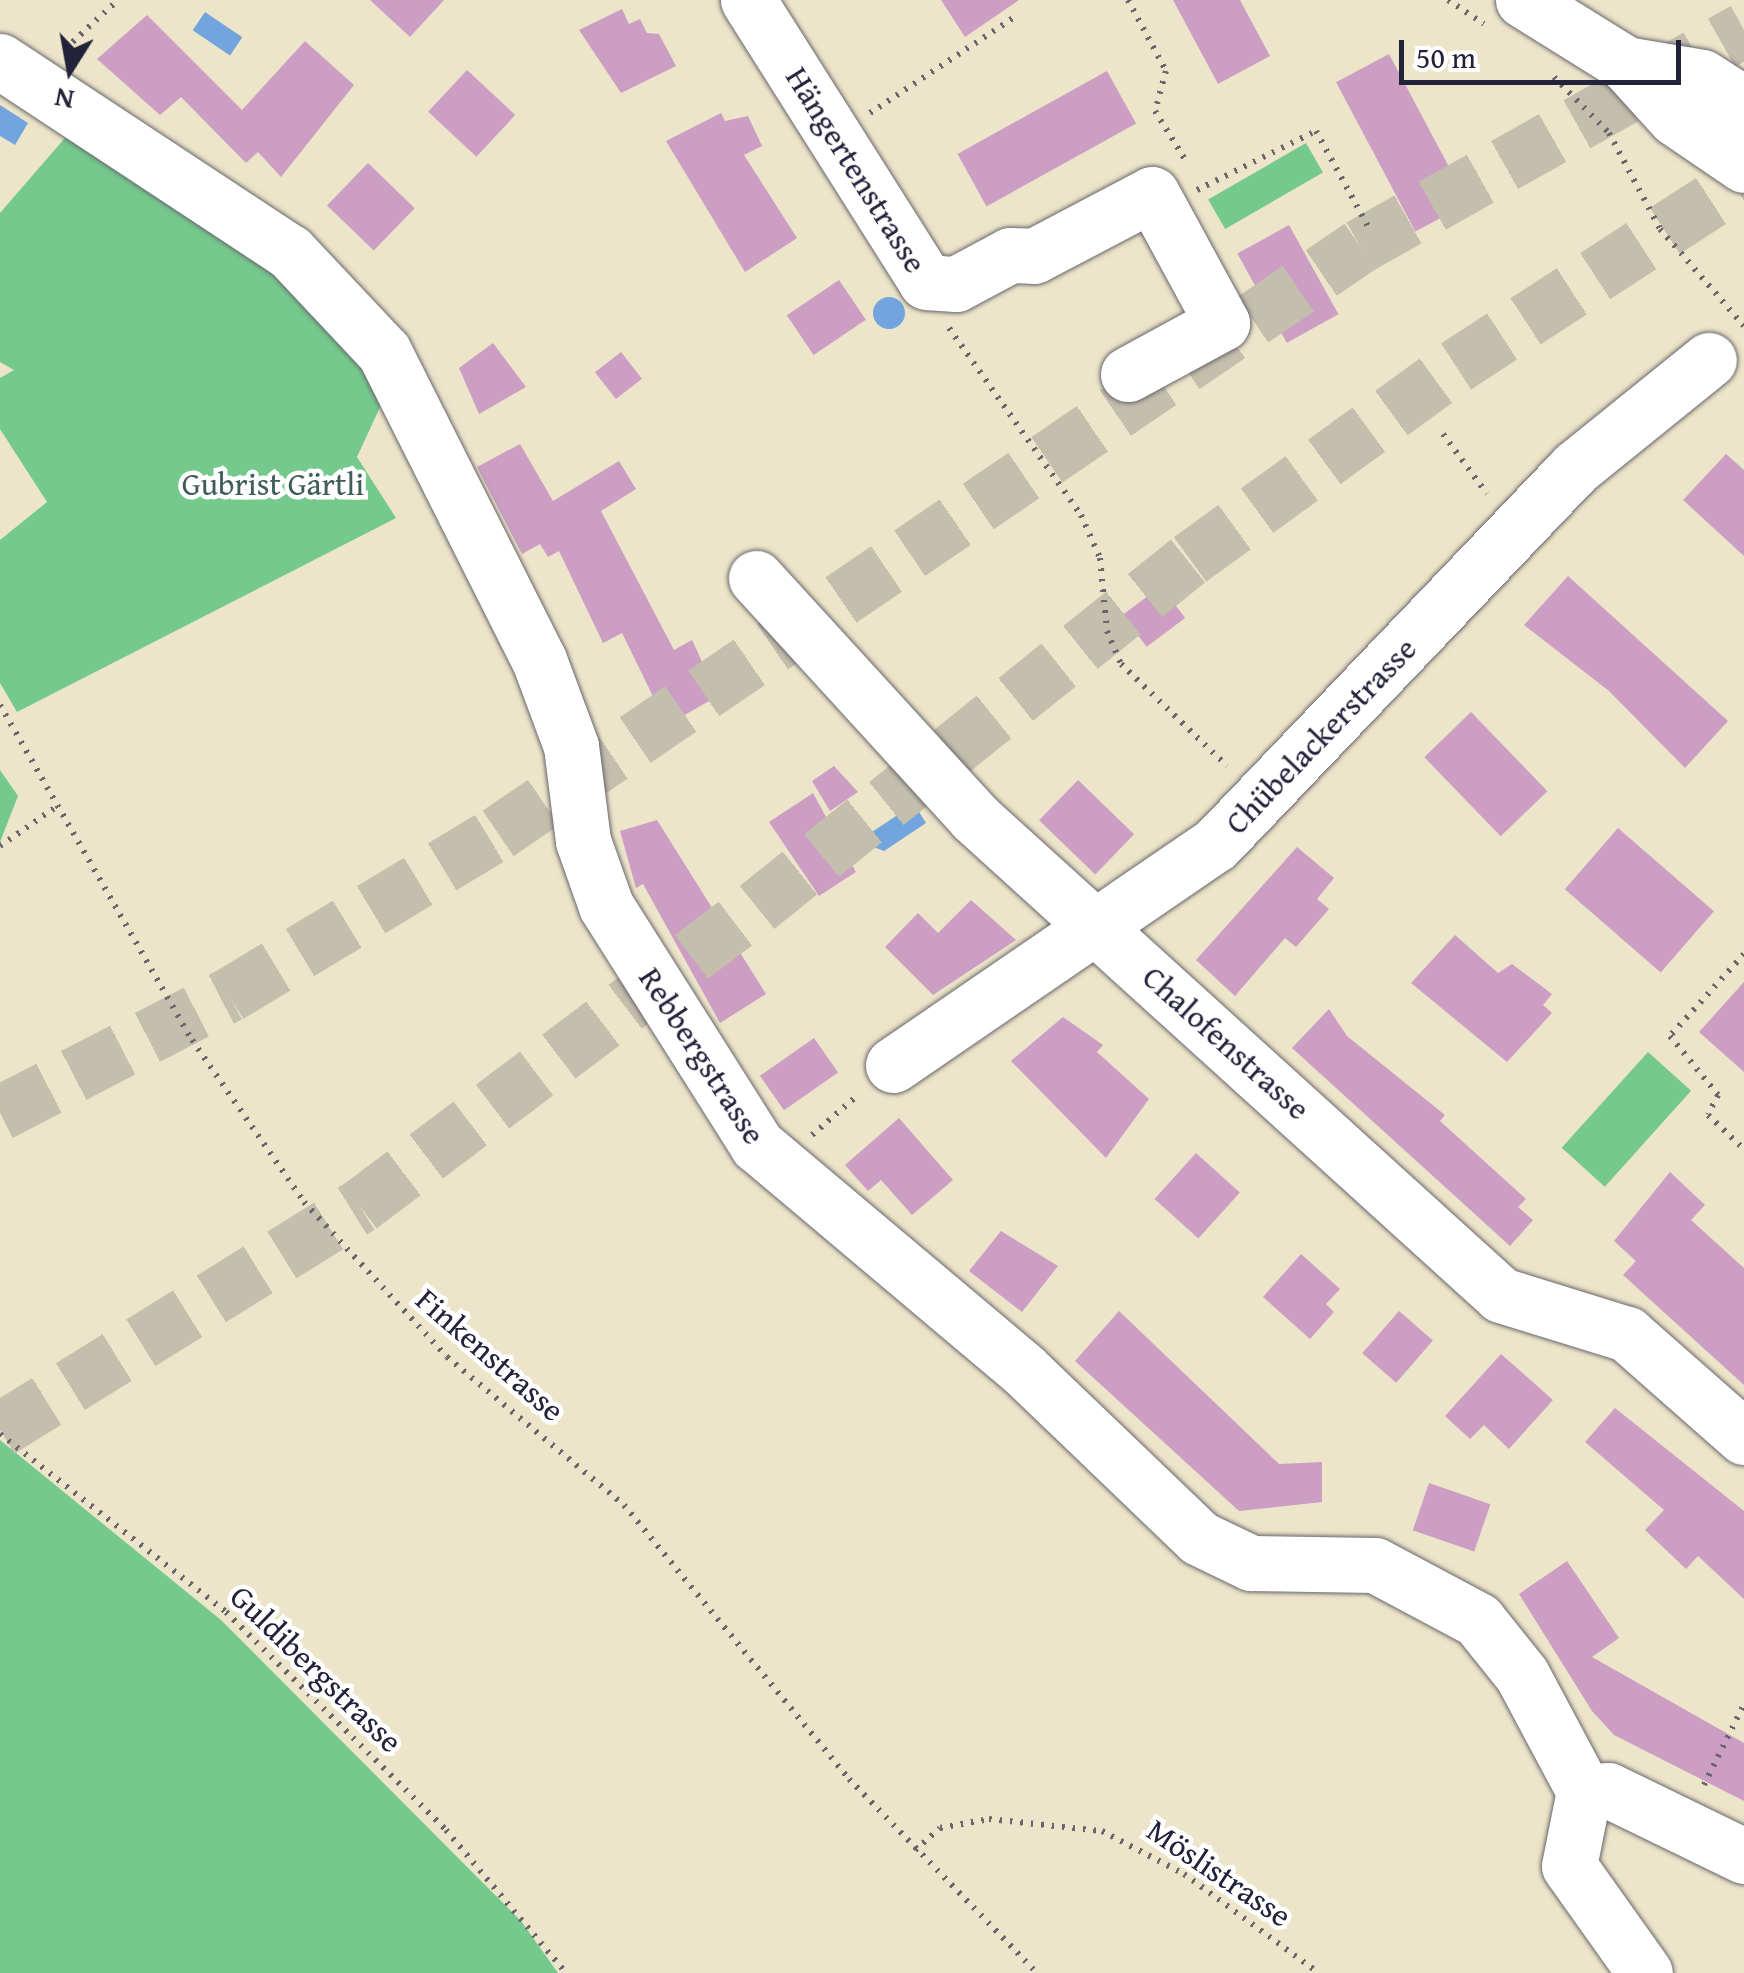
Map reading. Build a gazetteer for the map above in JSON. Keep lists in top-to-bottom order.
{
  "streets": {
    "street": [
      "Hängertenstrasse",
      "Chübelackerstrasse",
      "Chalofenstrasse",
      "Rebbergstrasse"
    ],
    "path": ["Finkenstrasse", "Guldibergstrasse", "Möslistrasse"]
  },
  "crossings": [
    ["Chübelackerstrasse", "Chalofenstrasse"],
    ["Finkenstrasse", "Möslistrasse"]
  ],
  "parks": ["Gubrist Gärtli"],
  "scale_bar": "50 m",
  "north": "bottom"
}
